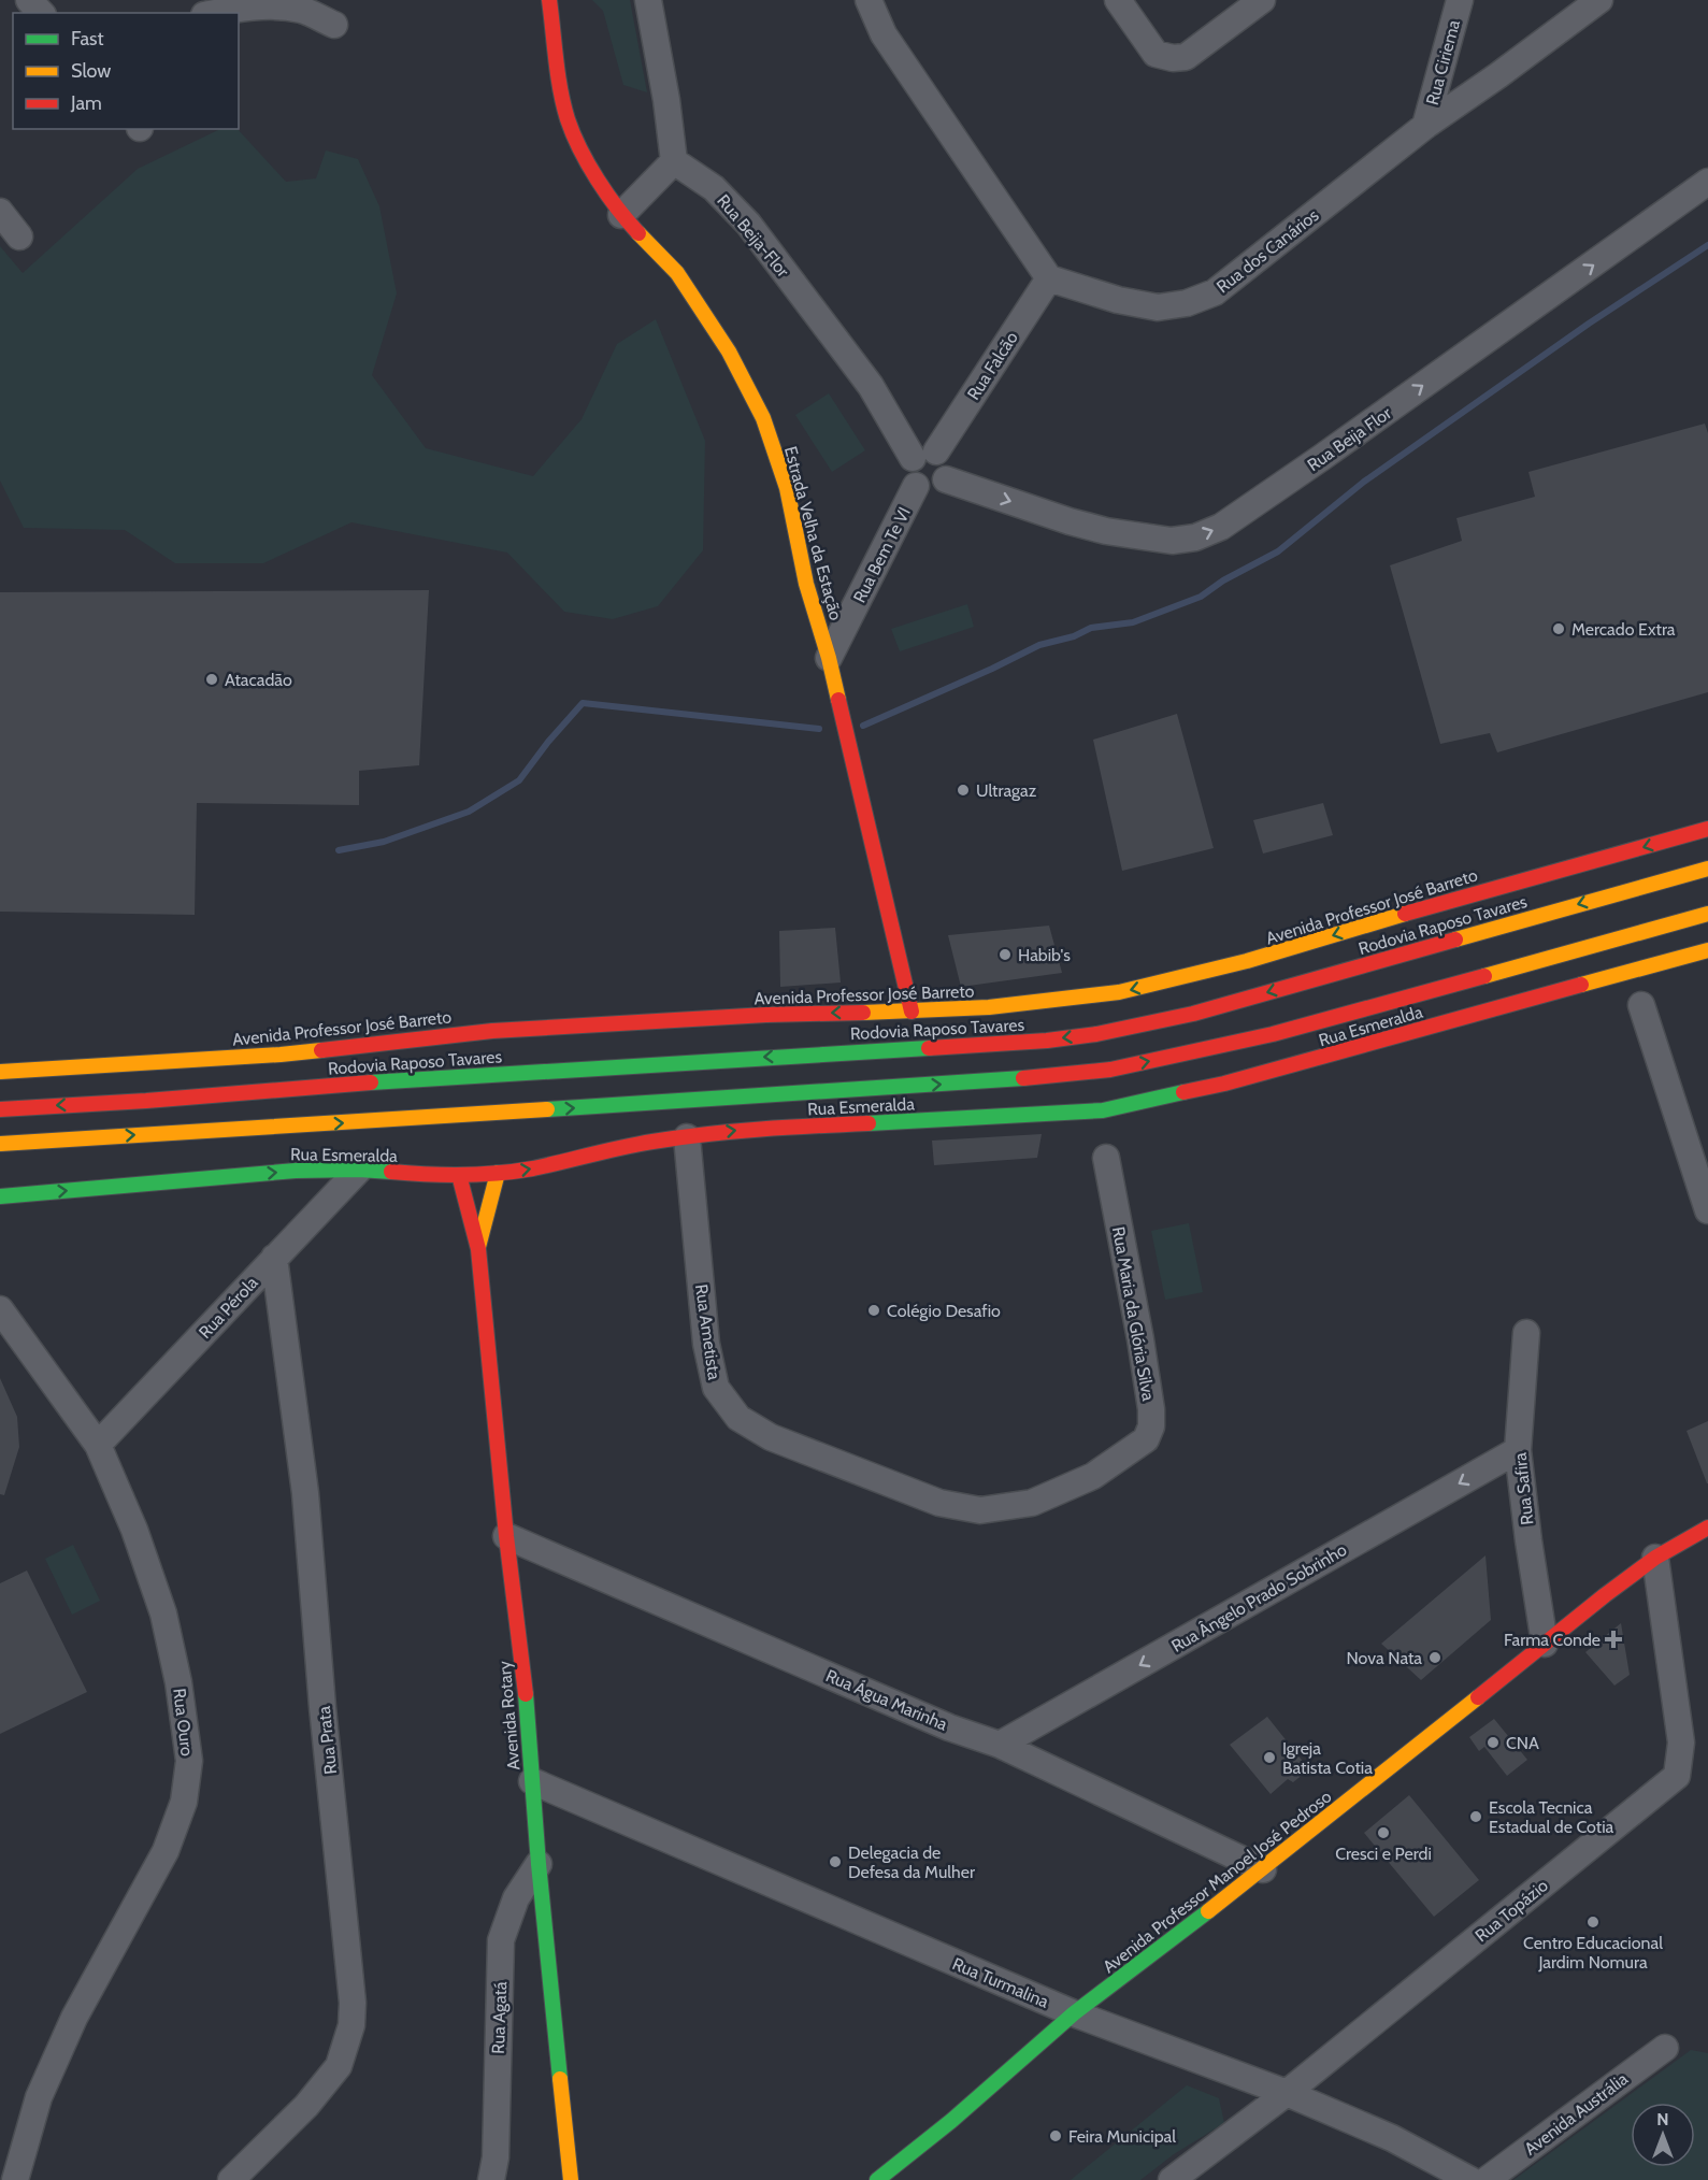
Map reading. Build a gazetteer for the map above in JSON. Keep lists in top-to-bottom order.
{
  "streets": {
    "main road": [
      "Estrada Velha da Estação",
      "Avenida Professor José Barreto",
      "Rodovia Raposo Tavares",
      "Rua Esmeralda",
      "Avenida Rotary",
      "Avenida Professor Manoel José Pedroso"
    ],
    "street": [
      "Rua Ciriema",
      "Rua Beija-Flor",
      "Rua dos Canários",
      "Rua Falcão",
      "Rua Beija Flor",
      "Rua Bem Te VI",
      "Rua Pérola",
      "Rua Maria da Glória Silva",
      "Rua Ametista",
      "Rua Safira",
      "Rua Ângelo Prado Sobrinho",
      "Rua Água Marinha",
      "Rua Ouro",
      "Rua Prata",
      "Rua Topázio",
      "Rua Turmalina",
      "Rua Agatá",
      "Avenida Austrália"
    ]
  },
  "crossings": [
    ["Rua Ciriema", "Rua dos Canários"],
    ["Rua Beija-Flor", "Rua Falcão"],
    ["Rua Beija-Flor", "Rua Beija Flor"],
    ["Rua Beija-Flor", "Rua Bem Te VI"],
    ["Rua dos Canários", "Rua Falcão"],
    ["Rua Falcão", "Rua Beija Flor"],
    ["Rua Falcão", "Rua Bem Te VI"],
    ["Rua Beija Flor", "Rua Bem Te VI"],
    ["Estrada Velha da Estação", "Rua Bem Te VI"],
    ["Estrada Velha da Estação", "Avenida Professor José Barreto"],
    ["Rua Esmeralda", "Rua Pérola"],
    ["Rua Esmeralda", "Rua Ametista"],
    ["Rua Esmeralda", "Avenida Rotary"],
    ["Rua Pérola", "Rua Ouro"],
    ["Rua Pérola", "Rua Prata"],
    ["Rua Maria da Glória Silva", "Rua Ametista"],
    ["Rua Safira", "Rua Ângelo Prado Sobrinho"],
    ["Rua Safira", "Avenida Professor Manoel José Pedroso"],
    ["Rua Ângelo Prado Sobrinho", "Rua Água Marinha"],
    ["Rua Água Marinha", "Avenida Rotary"],
    ["Rua Água Marinha", "Avenida Professor Manoel José Pedroso"],
    ["Avenida Rotary", "Rua Turmalina"],
    ["Avenida Rotary", "Rua Agatá"],
    ["Avenida Professor Manoel José Pedroso", "Rua Topázio"],
    ["Avenida Professor Manoel José Pedroso", "Rua Turmalina"],
    ["Rua Topázio", "Rua Turmalina"]
  ],
  "one_way": ["Rua Beija Flor", "Rua Ângelo Prado Sobrinho"],
  "places": {
    "other": [
      "Mercado Extra",
      "Atacadão",
      "Ultragaz",
      "Habib's",
      "Colégio Desafio",
      "Nova Nata",
      "CNA",
      "Igreja Batista Cotia",
      "Escola Tecnica Estadual de Cotia",
      "Cresci e Perdi",
      "Delegacia de Defesa da Mulher",
      "Centro Educacional Jardim Nomura",
      "Feira Municipal"
    ],
    "health": ["Farma Conde"]
  },
  "legend": ["Fast", "Slow", "Jam"],
  "north": "top"
}
